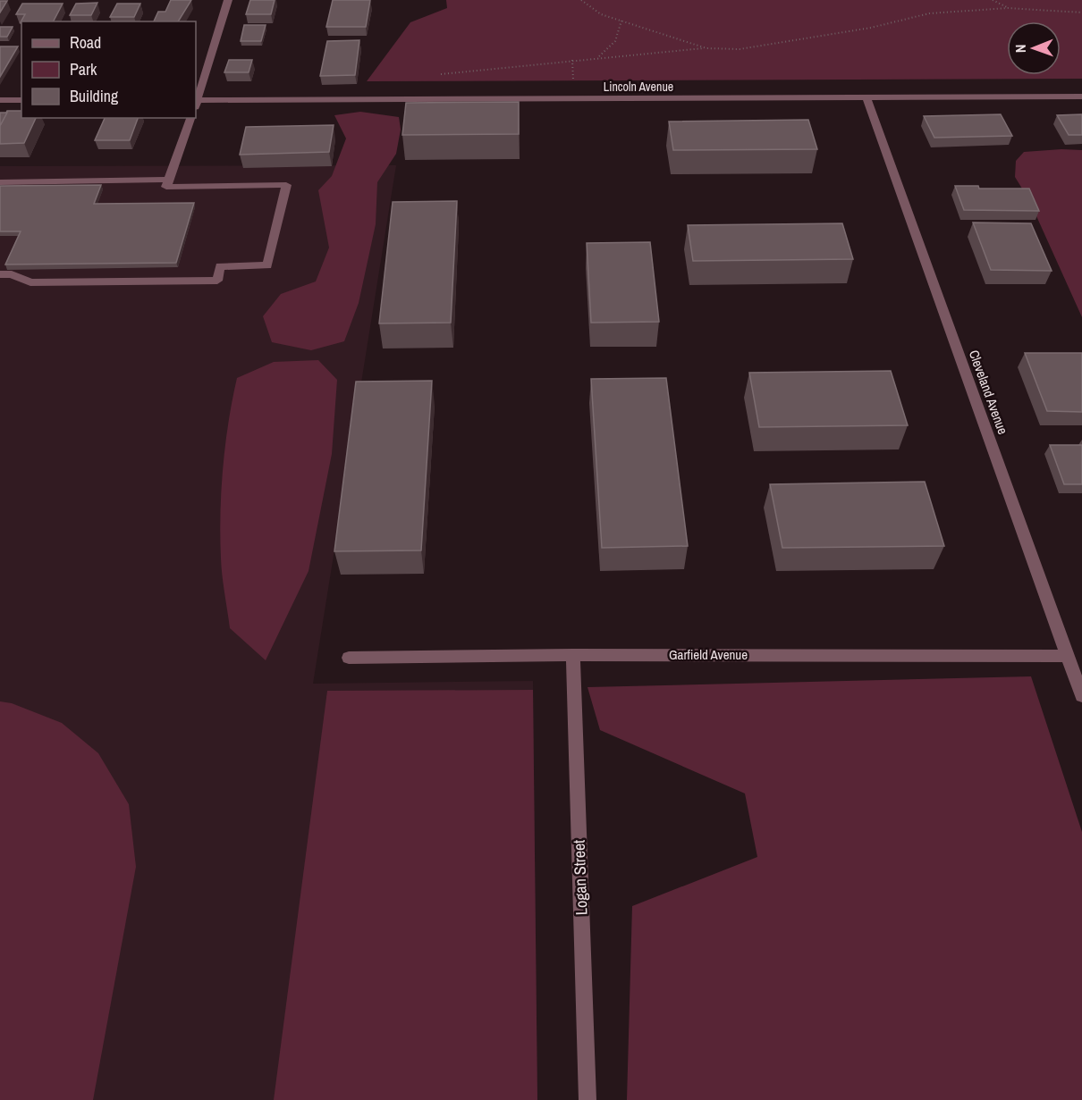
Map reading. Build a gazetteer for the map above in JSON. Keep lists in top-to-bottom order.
{
  "streets": {
    "street": [
      "Lincoln Avenue",
      "Cleveland Avenue",
      "Garfield Avenue",
      "Logan Street"
    ]
  },
  "crossings": [
    ["Lincoln Avenue", "Cleveland Avenue"],
    ["Cleveland Avenue", "Garfield Avenue"],
    ["Garfield Avenue", "Logan Street"]
  ],
  "legend": ["Road", "Park", "Building"],
  "north": "left"
}
